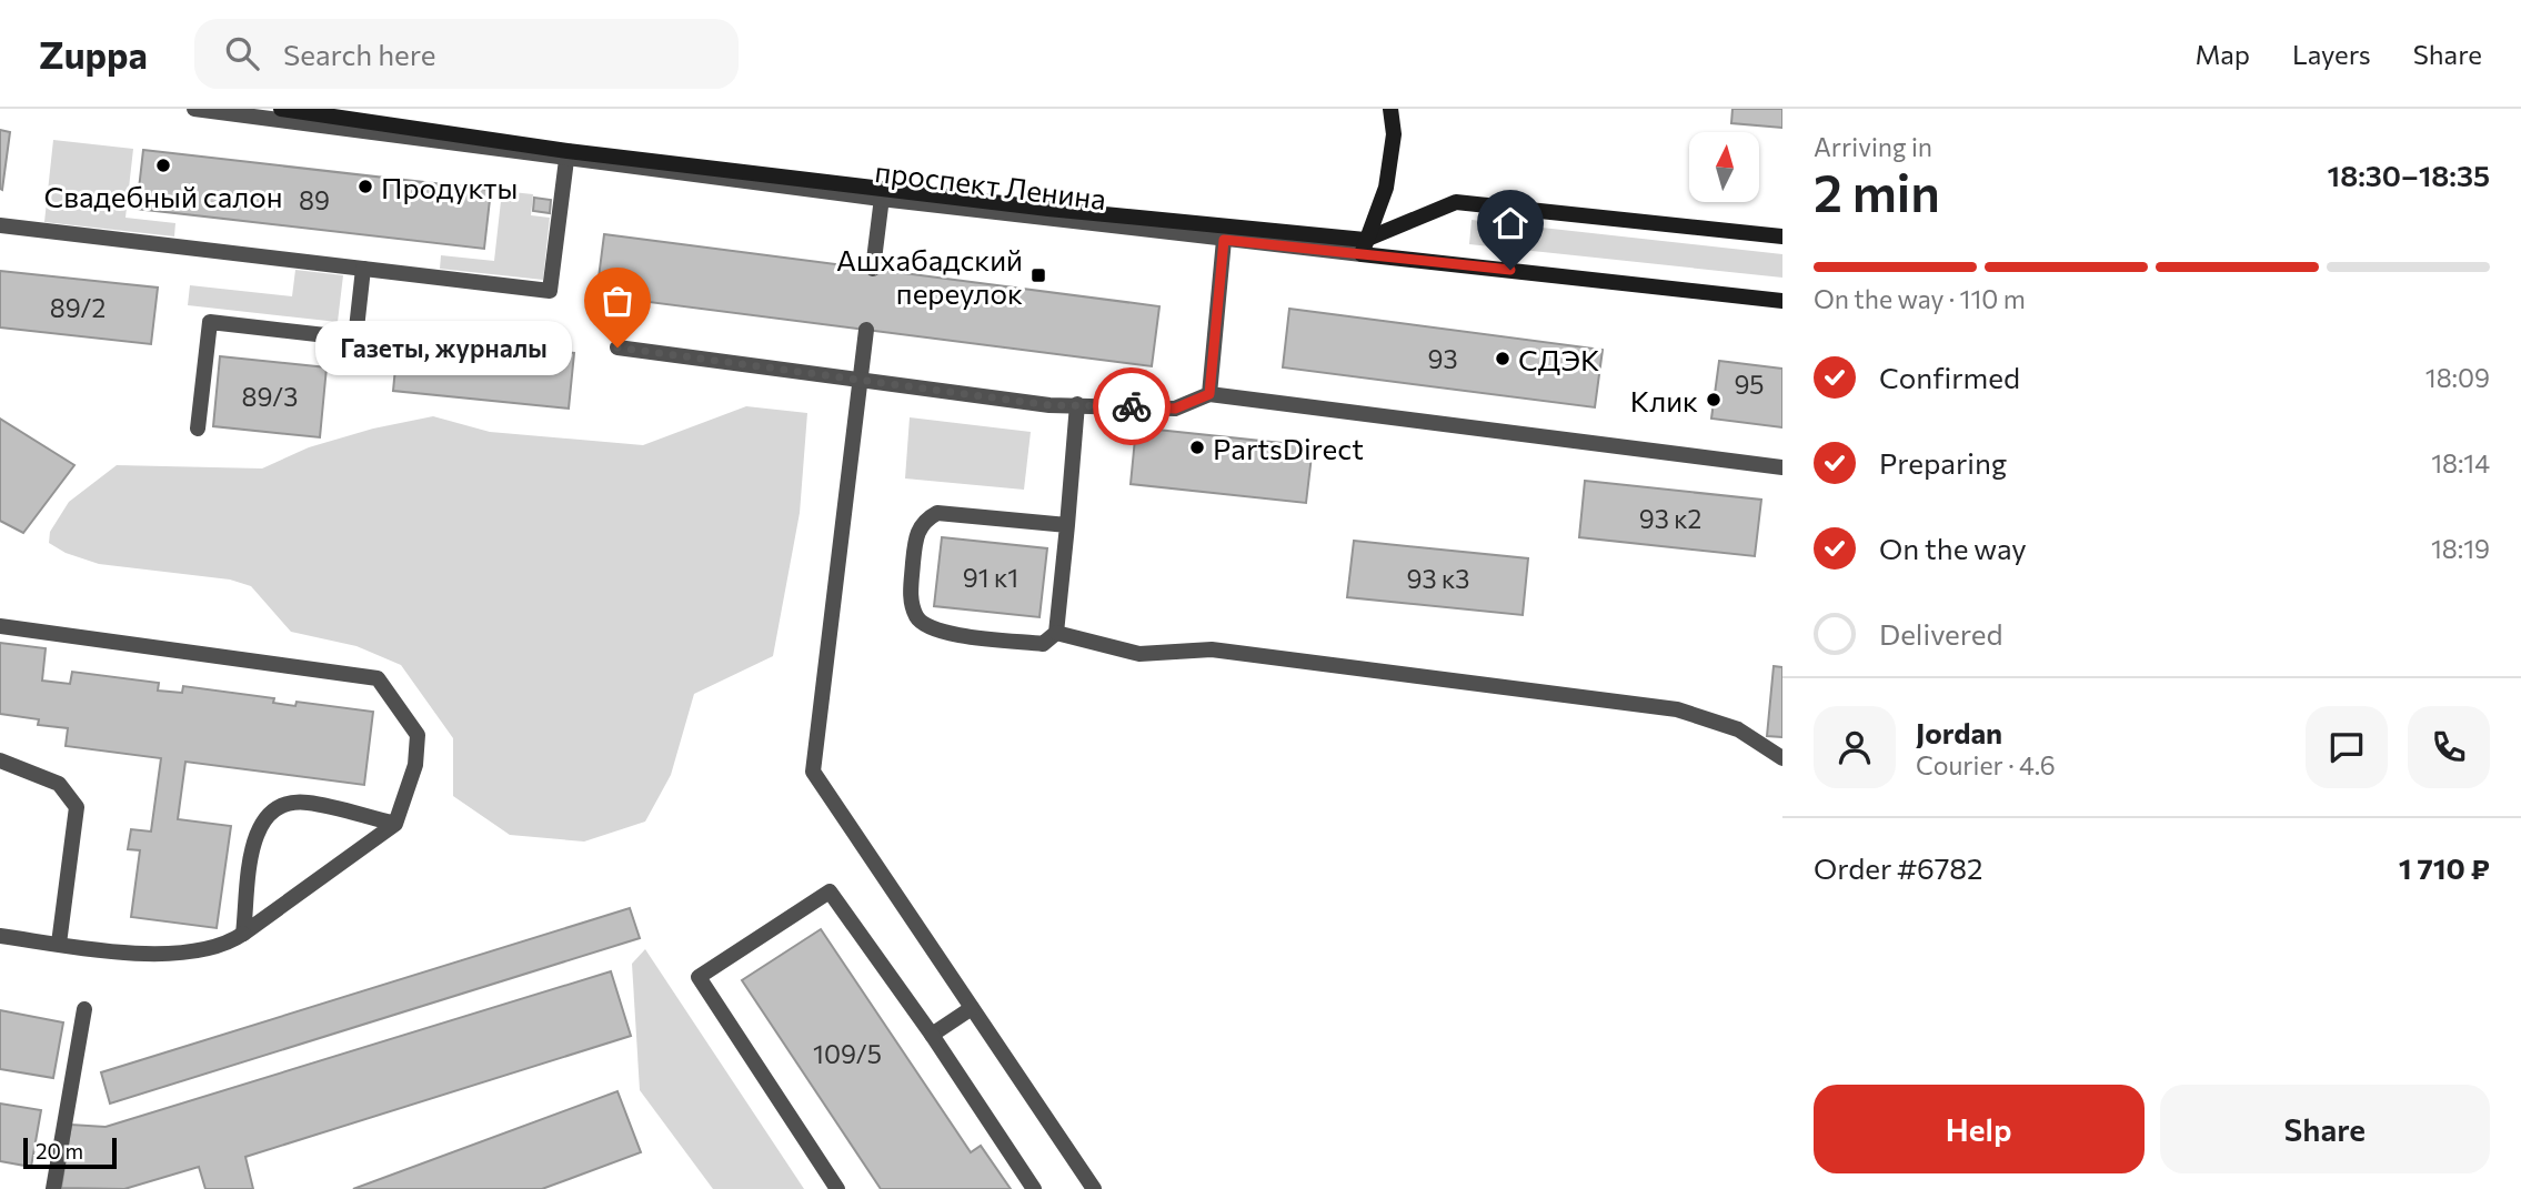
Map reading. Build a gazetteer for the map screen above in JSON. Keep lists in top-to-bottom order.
{
  "streets": {
    "main road": ["проспект Ленина"]
  },
  "places": {
    "other": [
      "Свадебный салон",
      "Продукты",
      "Газеты, журналы",
      "СДЭК",
      "Клик",
      "PartsDirect"
    ],
    "transit": ["Ашхабадский переулок"]
  },
  "house_numbers": [
    "89",
    "89/2",
    "93",
    "95",
    "89/3",
    "93 к2",
    "91 к1",
    "93 к3",
    "109/5"
  ],
  "scale_bar": "20 m",
  "north": "top",
  "page": {
    "header": "Zuppa",
    "search": "Search here",
    "nav": ["Map", "Layers", "Share"],
    "heading": ["2 min", "Arriving in", "18:30–18:35"],
    "panel": [
      "Jordan",
      "Courier · 4.6",
      "Order #6782",
      "1 710 ₽"
    ],
    "bar": "On the way · 110 m",
    "bubble": "Газеты, журналы",
    "list": [
      ["Confirmed", "18:09"],
      ["Preparing", "18:14"],
      ["On the way", "18:19"],
      "Delivered"
    ],
    "buttons": ["Help", "Share"],
    "scale": "20 m"
  }
}
